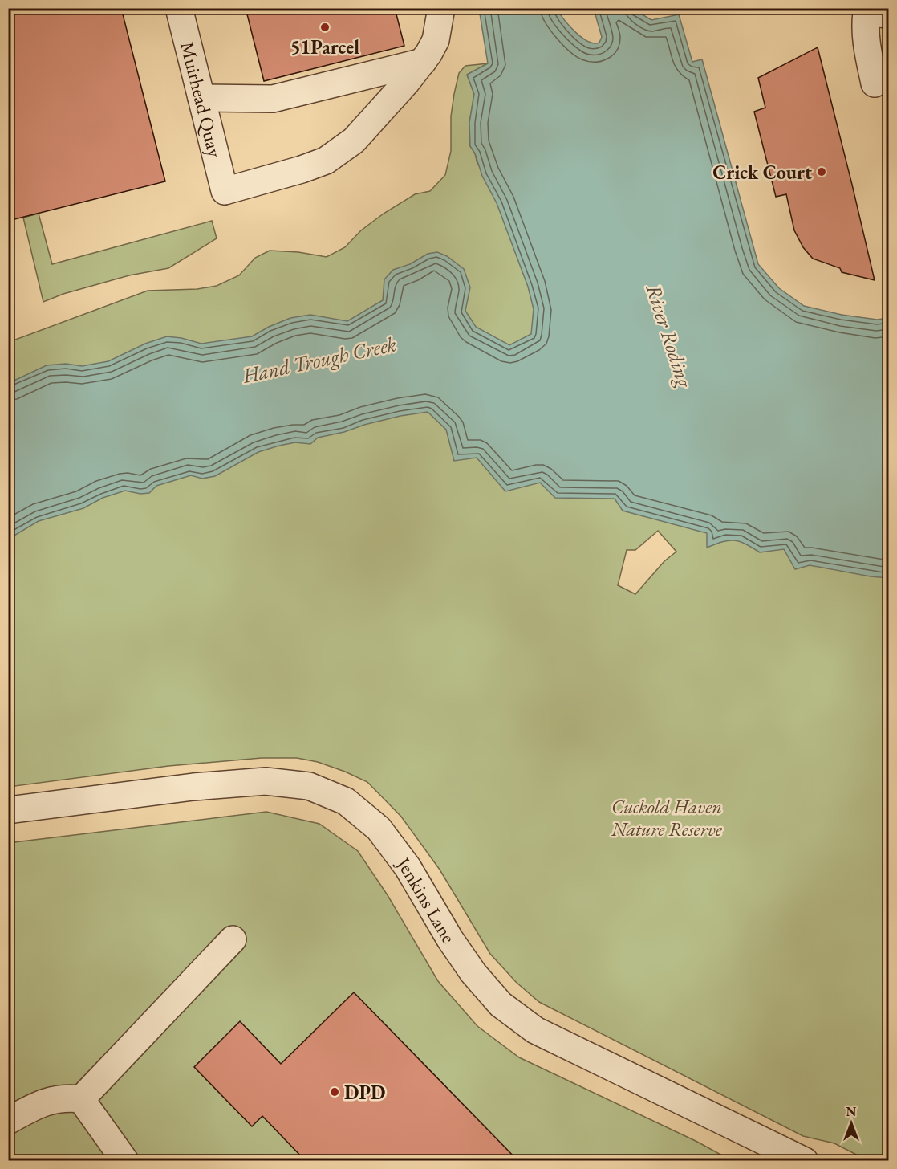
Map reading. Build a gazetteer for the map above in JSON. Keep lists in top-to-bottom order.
{
  "streets": {
    "street": ["Muirhead Quay", "Jenkins Lane"]
  },
  "water": ["River Roding", "Hand Trough Creek"],
  "parks": ["Cuckold Haven Nature Reserve"],
  "places": ["51Parcel", "Crick Court", "DPD"],
  "north": "top"
}
